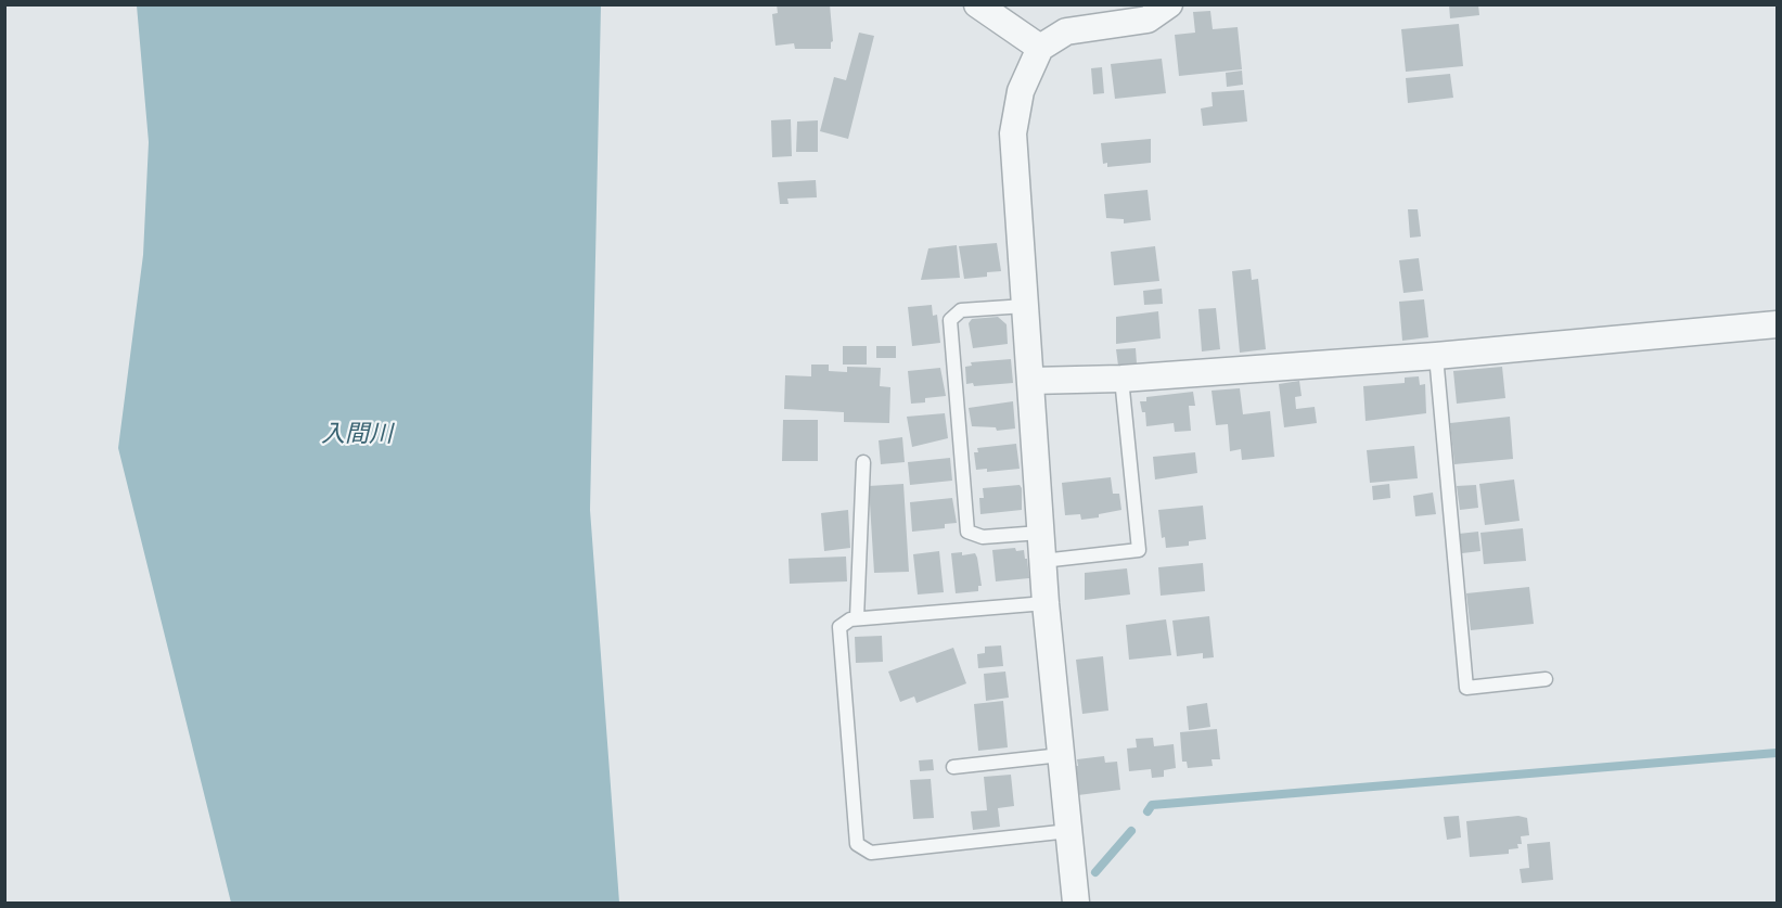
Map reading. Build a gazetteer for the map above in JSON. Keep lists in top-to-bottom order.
{
  "water": ["入間川"]
}
